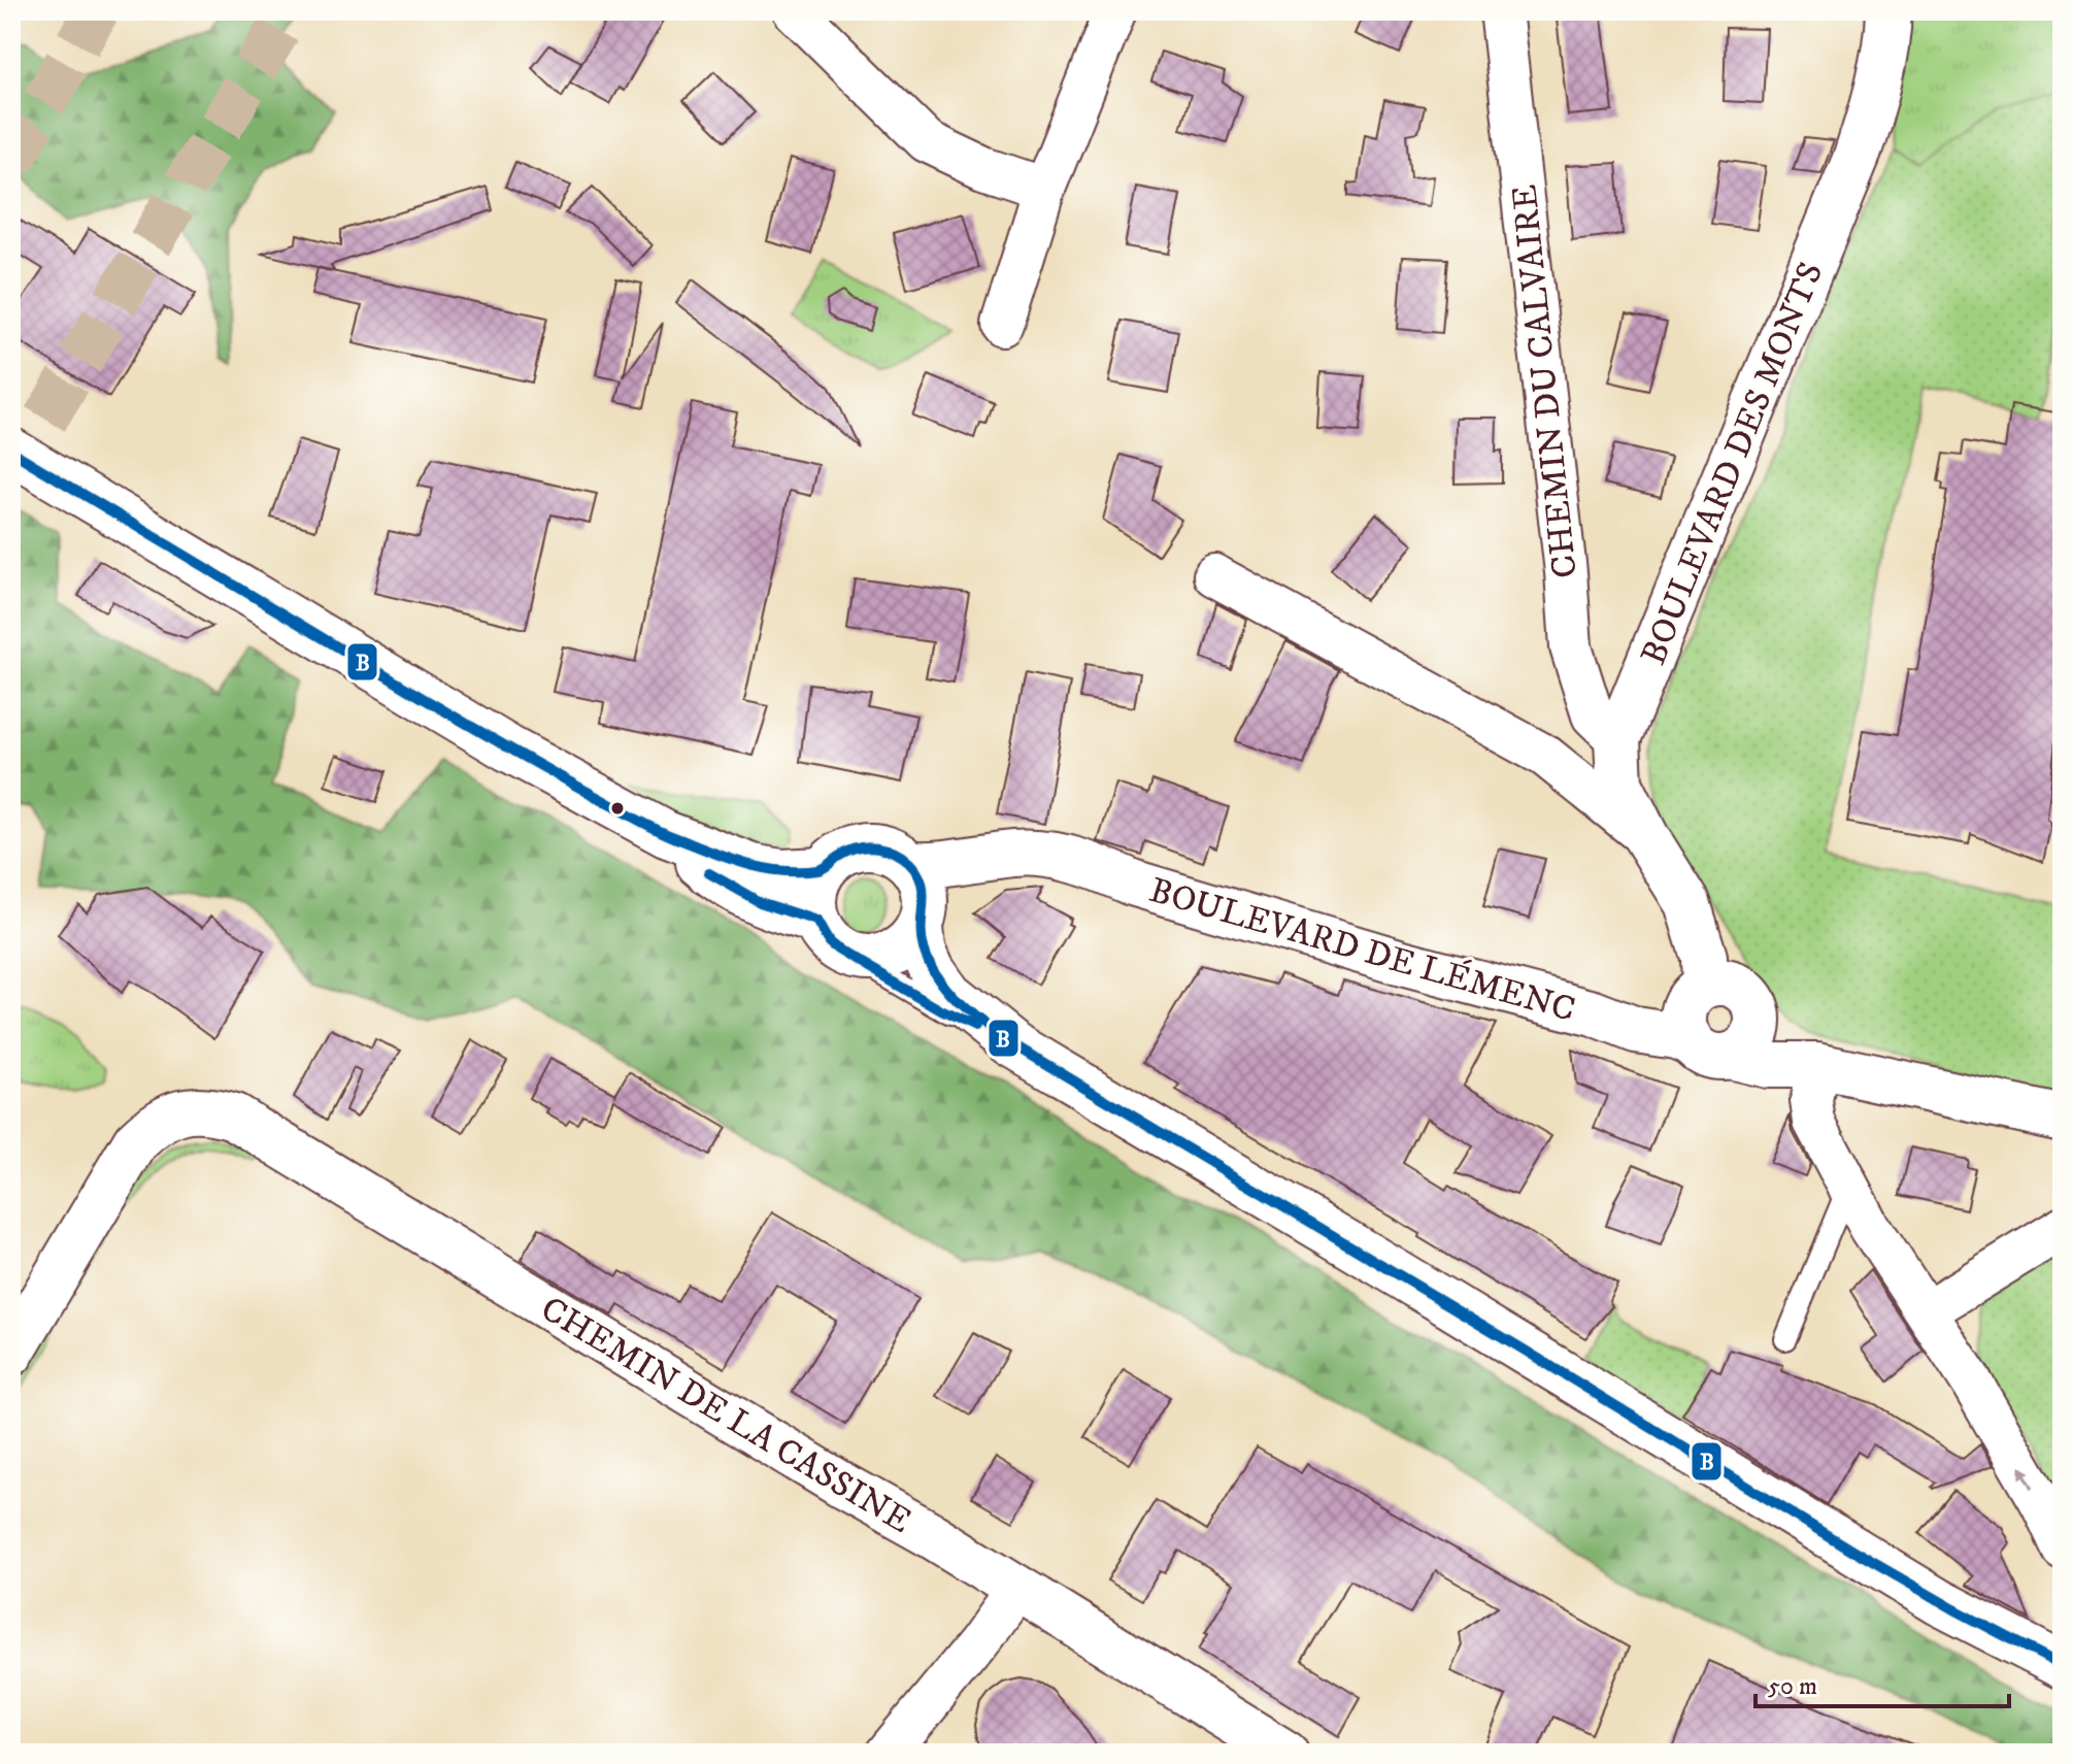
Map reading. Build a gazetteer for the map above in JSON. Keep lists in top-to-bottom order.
{
  "streets": {
    "main road": ["BOULEVARD DES MONTS", "BOULEVARD DE LÉMENC", "CHEMIN DE LA CASSINE"],
    "street": ["CHEMIN DU CALVAIRE"]
  },
  "crossings": [
    ["CHEMIN DU CALVAIRE", "BOULEVARD DES MONTS"],
    ["BOULEVARD DES MONTS", "BOULEVARD DE LÉMENC"]
  ],
  "lines": ["transit line B"],
  "scale_bar": "50 m"
}
